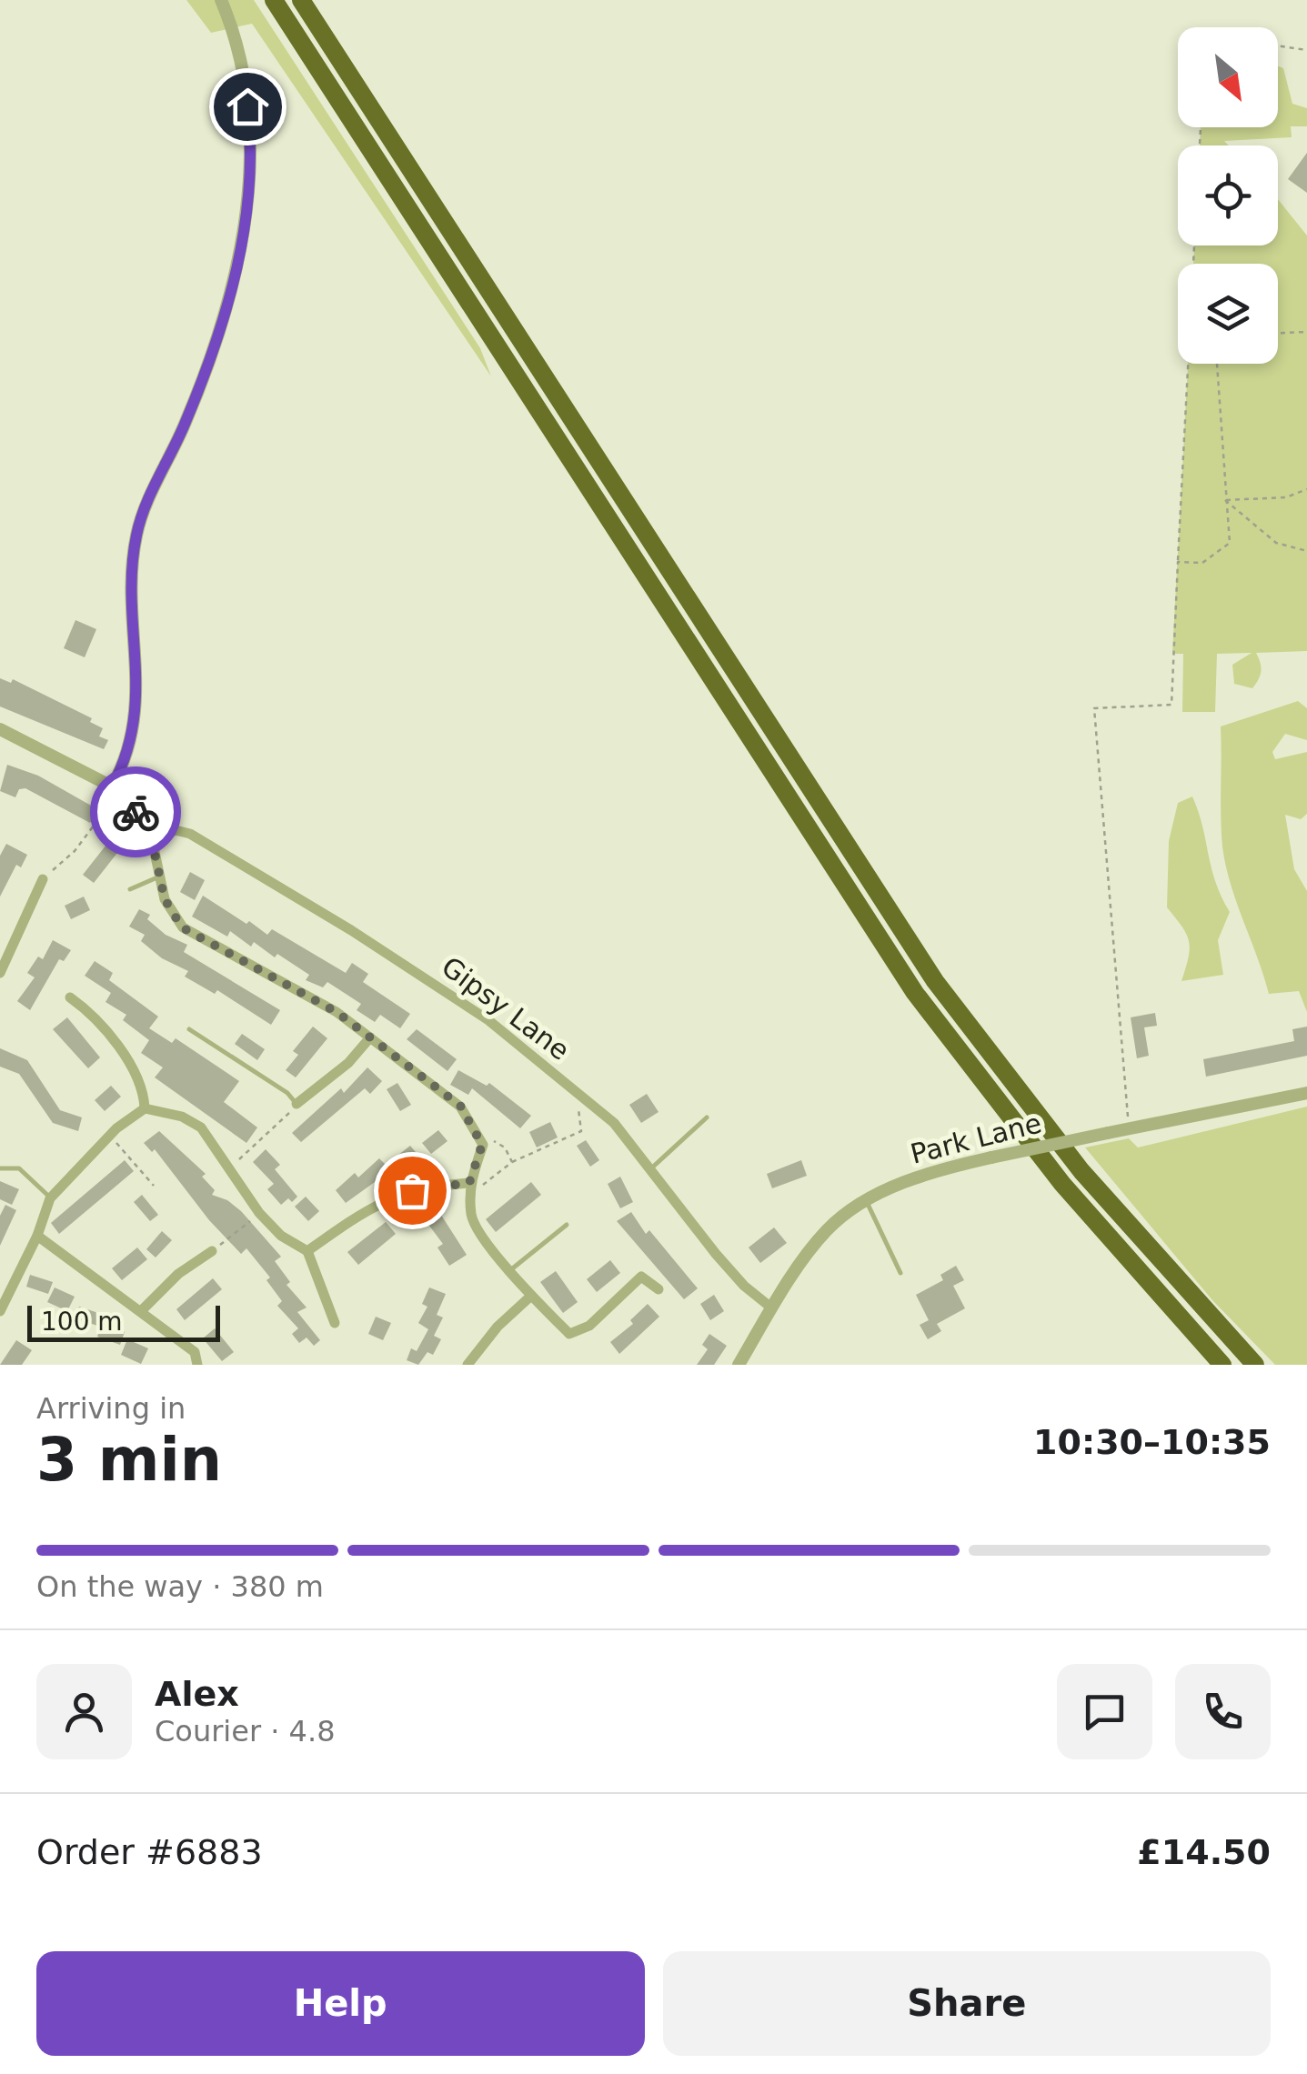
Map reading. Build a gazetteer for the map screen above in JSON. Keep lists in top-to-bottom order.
{
  "streets": {
    "street": ["Gipsy Lane", "Park Lane"]
  },
  "crossings": [
    ["Gipsy Lane", "Park Lane"]
  ],
  "scale_bar": "100 m",
  "north": "bottom right",
  "page": {
    "scale": "100 m",
    "heading": ["3 min", "Arriving in", "10:30–10:35"],
    "panel": [
      "Alex",
      "Courier · 4.8",
      "Order #6883",
      "£14.50"
    ],
    "bar": "On the way · 380 m",
    "buttons": ["Help", "Share"]
  }
}
